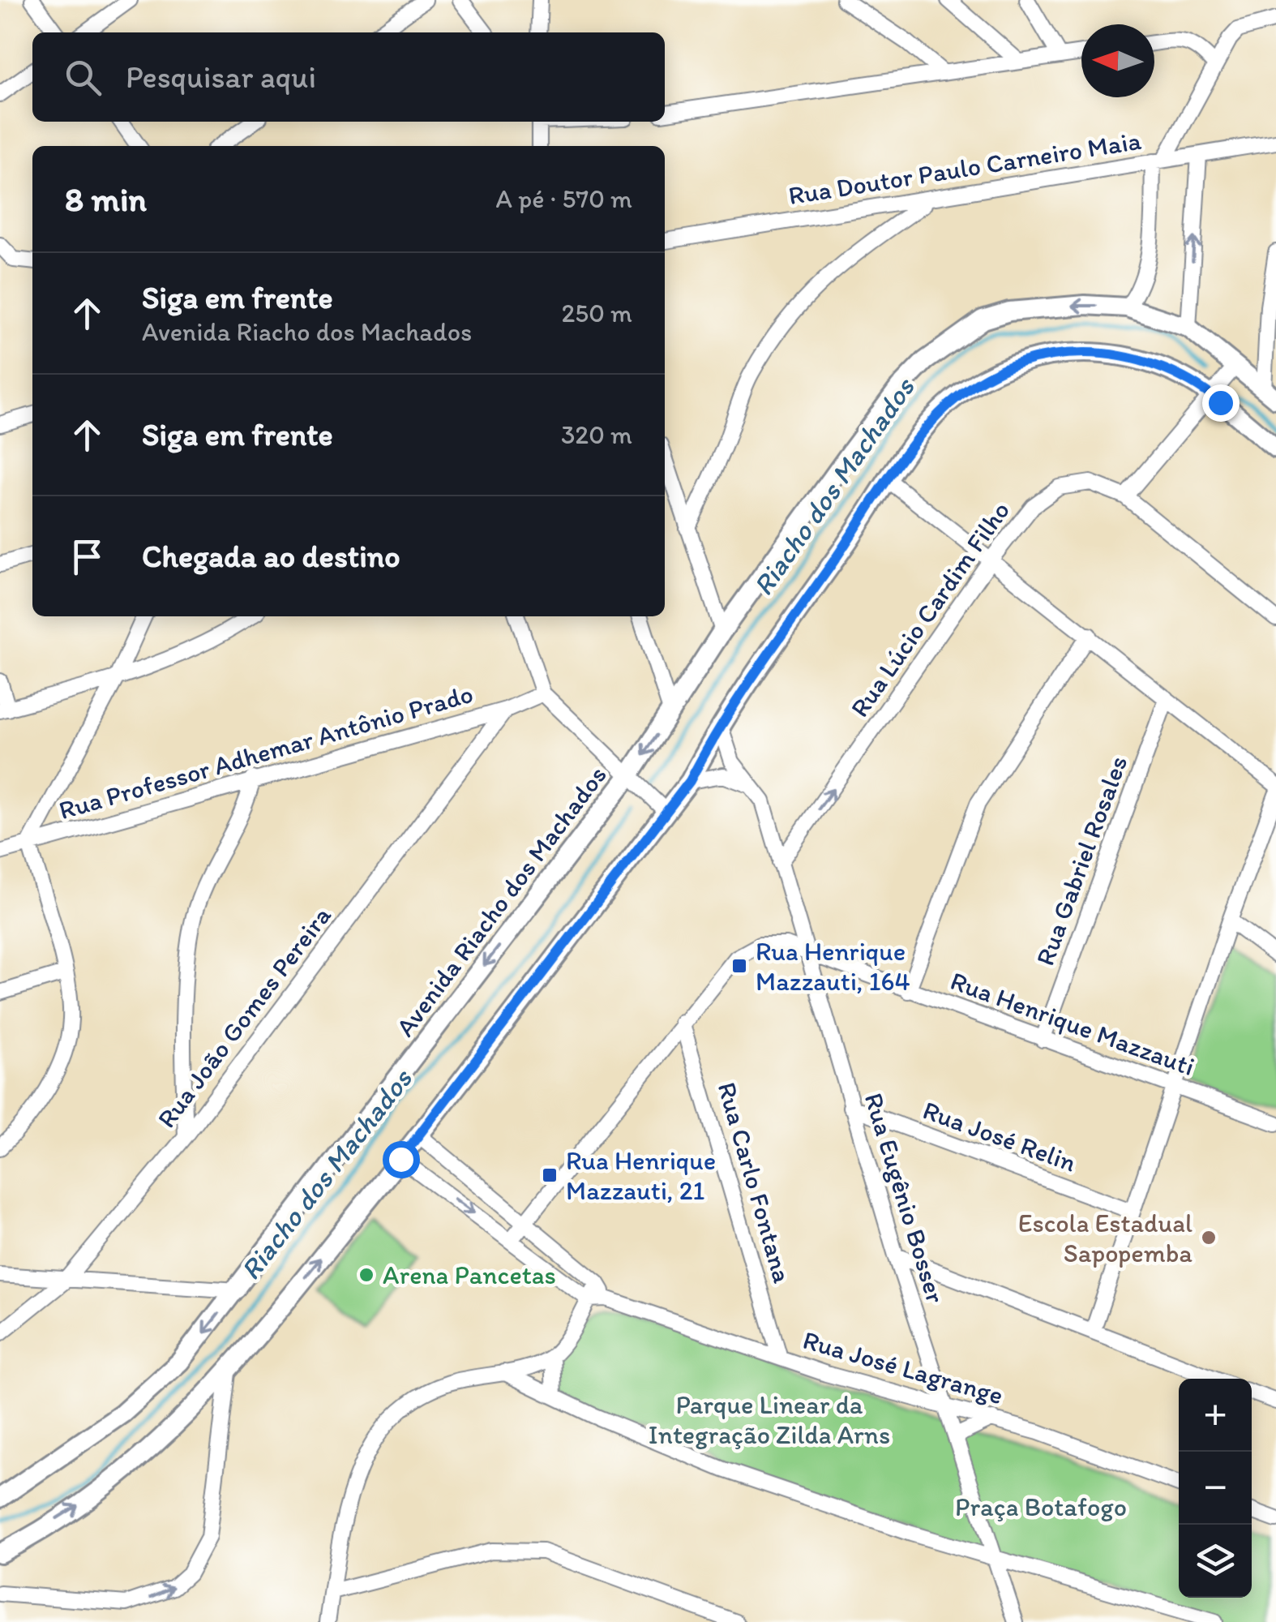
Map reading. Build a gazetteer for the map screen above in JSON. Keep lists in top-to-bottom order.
{
  "streets": {
    "street": [
      "Rua Doutor Paulo Carneiro Maia",
      "Rua Lúcio Cardim Filho",
      "Rua Professor Adhemar Antônio Prado",
      "Rua Gabriel Rosales",
      "Avenida Riacho dos Machados",
      "Rua João Gomes Pereira",
      "Rua Henrique Mazzauti",
      "Rua José Relin",
      "Rua Carlo Fontana",
      "Rua Eugênio Bosser",
      "Rua José Lagrange"
    ]
  },
  "crossings": [
    ["Rua Lúcio Cardim Filho", "Rua Eugênio Bosser"],
    ["Rua Professor Adhemar Antônio Prado", "Rua João Gomes Pereira"],
    ["Rua Gabriel Rosales", "Rua Henrique Mazzauti"],
    ["Rua Henrique Mazzauti", "Rua Carlo Fontana"],
    ["Rua Henrique Mazzauti", "Rua Eugênio Bosser"],
    ["Rua José Relin", "Rua Eugênio Bosser"],
    ["Rua Carlo Fontana", "Rua José Lagrange"],
    ["Rua Eugênio Bosser", "Rua José Lagrange"]
  ],
  "water": ["Riacho dos Machados"],
  "parks": ["Parque Linear da Integração Zilda Arns", "Praça Botafogo"],
  "places": {
    "transit": ["Rua Henrique Mazzauti, 164", "Rua Henrique Mazzauti, 21"],
    "other": ["Escola Estadual Sapopemba", "Arena Pancetas"]
  },
  "north": "left",
  "page": {
    "search": "Pesquisar aqui",
    "heading": ["8 min", "A pé · 570 m"],
    "list": [
      ["Siga em frente", "Avenida Riacho dos Machados", "250 m"],
      ["Siga em frente", "320 m"],
      "Chegada ao destino"
    ],
    "map_buttons": ["+", "−"]
  }
}
